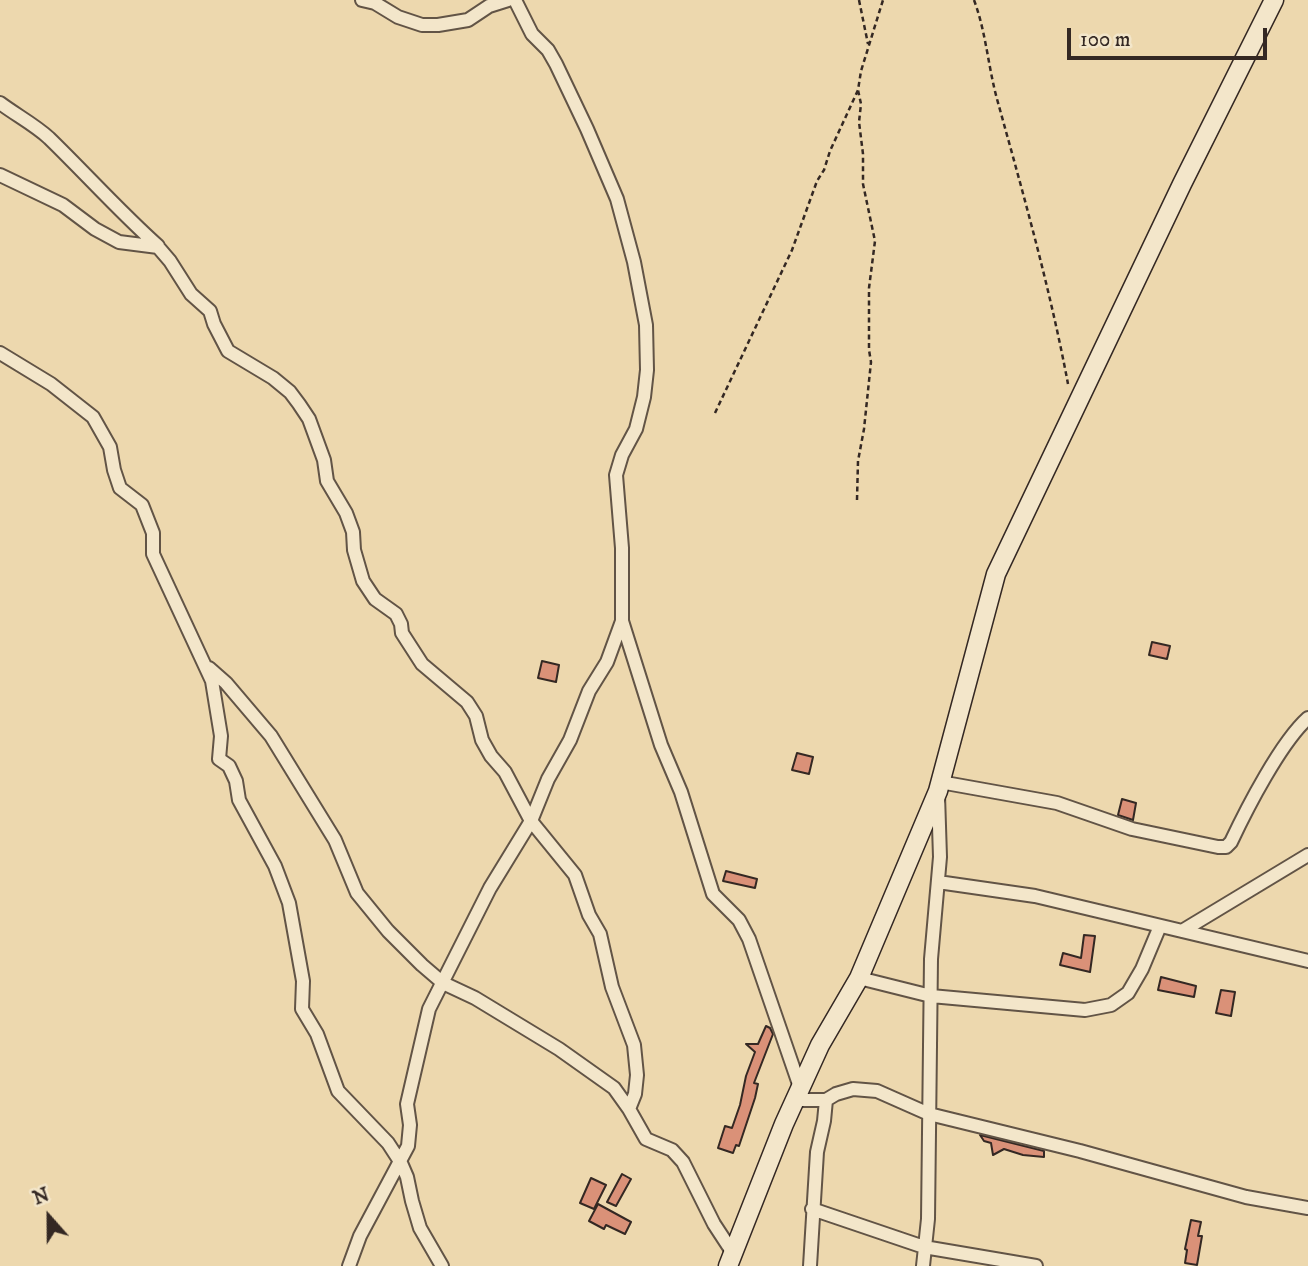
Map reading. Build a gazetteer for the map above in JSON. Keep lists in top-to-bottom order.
{
  "scale_bar": "100 m",
  "north": "top"
}
